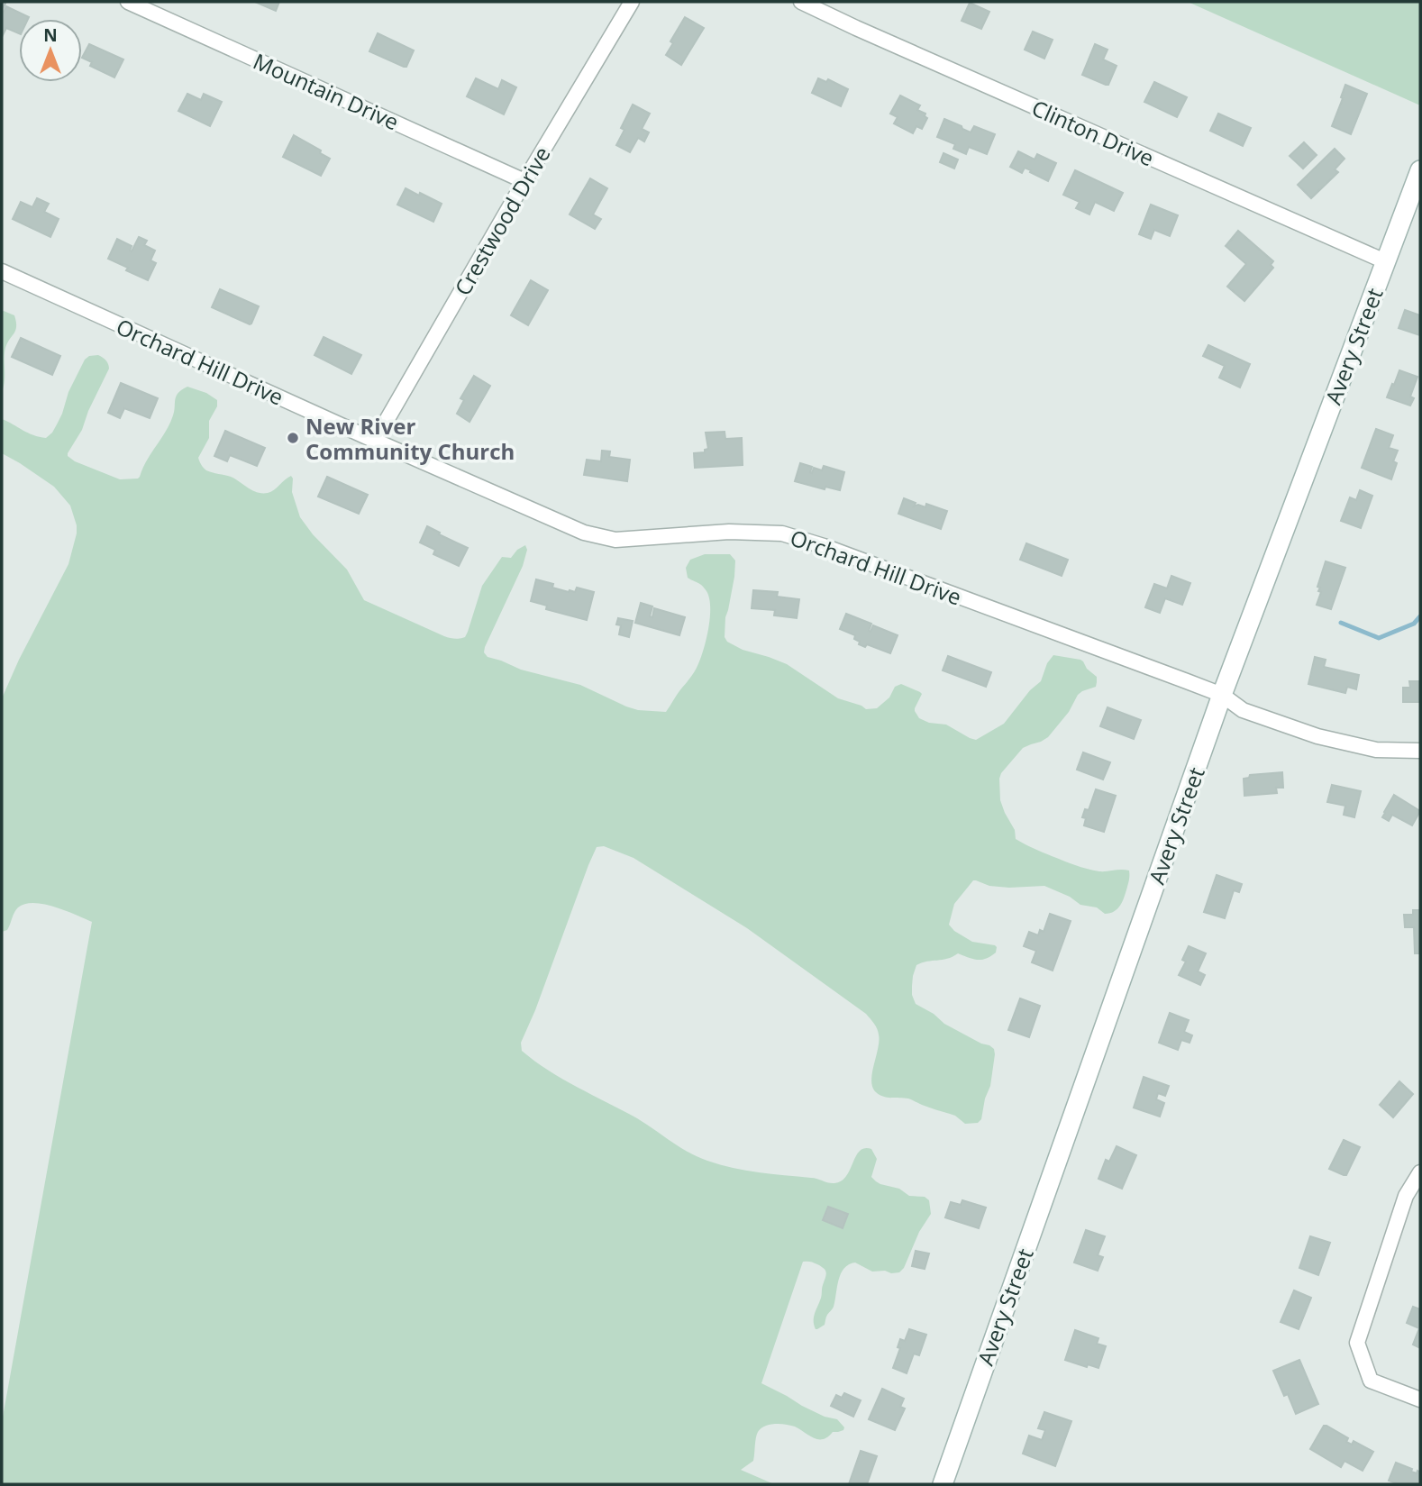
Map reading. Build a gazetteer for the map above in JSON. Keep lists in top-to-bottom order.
{
  "streets": {
    "main road": ["Avery Street"],
    "street": [
      "Mountain Drive",
      "Clinton Drive",
      "Crestwood Drive",
      "Orchard Hill Drive"
    ]
  },
  "crossings": [
    ["Mountain Drive", "Crestwood Drive"],
    ["Clinton Drive", "Avery Street"],
    ["Crestwood Drive", "Orchard Hill Drive"],
    ["Avery Street", "Orchard Hill Drive"]
  ],
  "places": ["New River Community Church"],
  "north": "top"
}
